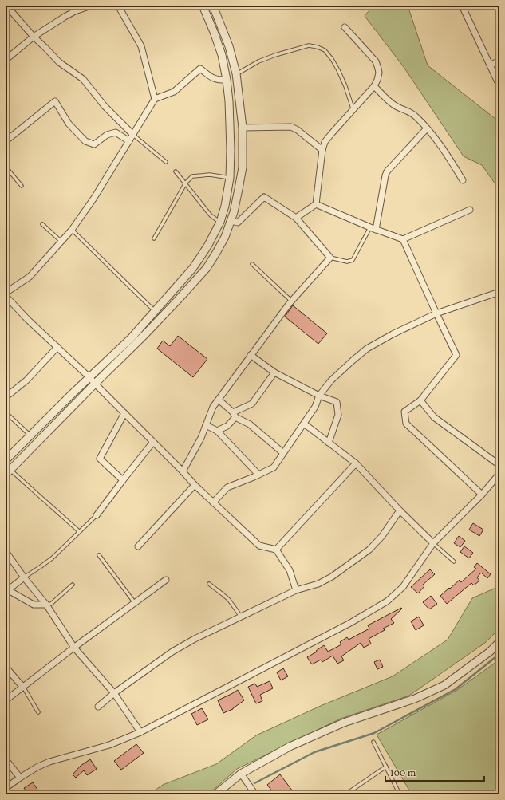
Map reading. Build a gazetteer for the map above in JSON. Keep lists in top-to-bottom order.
{
  "scale_bar": "100 m"
}
